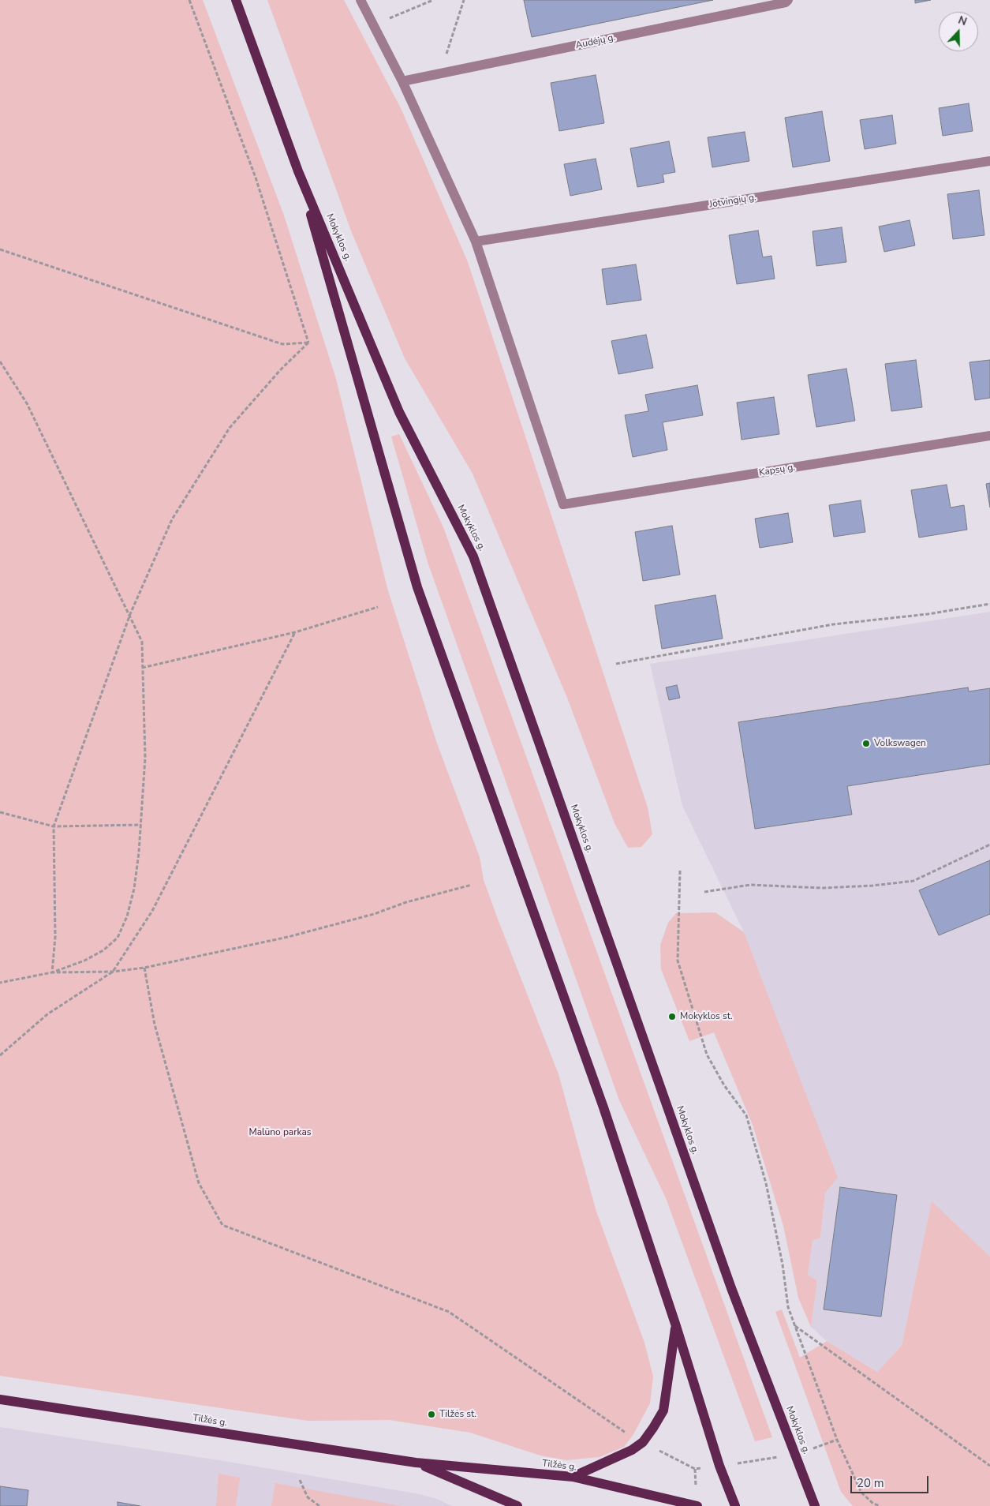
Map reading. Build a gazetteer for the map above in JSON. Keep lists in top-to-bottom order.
{
  "streets": {
    "main road": ["Mokyklos g.", "Tilžės g."],
    "street": ["Audėjų g.", "Jotvingių g.", "Kapsų g."]
  },
  "crossings": [
    ["Jotvingių g.", "Kapsų g."]
  ],
  "parks": ["Malūno parkas"],
  "places": ["Volkswagen", "Mokyklos st.", "Tilžės st."],
  "scale_bar": "20 m",
  "north": "top"
}
